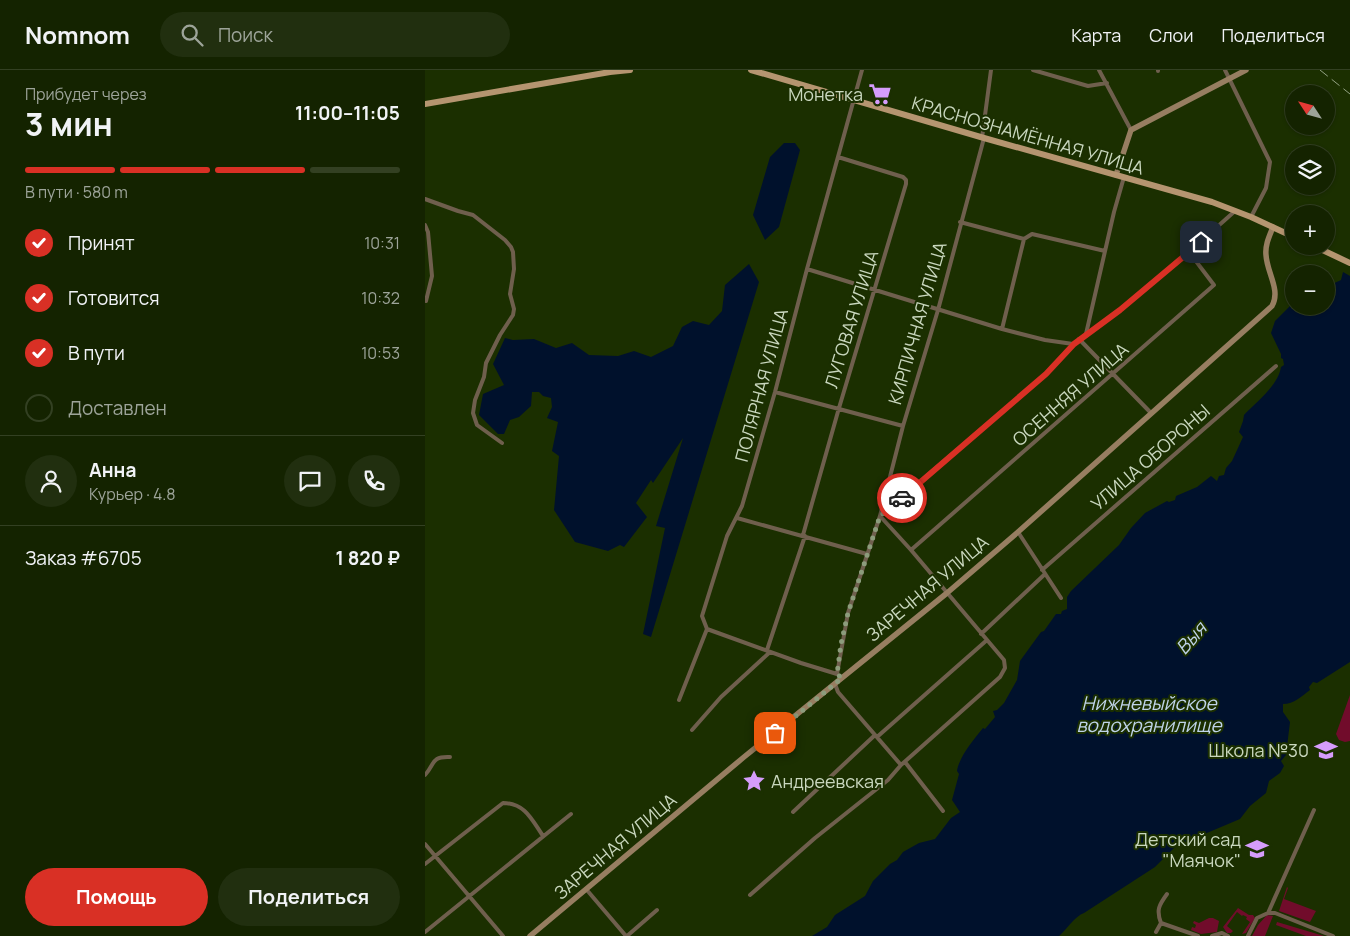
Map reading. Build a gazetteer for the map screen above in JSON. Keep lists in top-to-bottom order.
{
  "streets": {
    "main road": ["КРАСНОЗНАМЁННАЯ УЛИЦА"],
    "street": [
      "ЛУГОВАЯ УЛИЦА",
      "КИРПИЧНАЯ УЛИЦА",
      "ПОЛЯРНАЯ УЛИЦА",
      "ОСЕННЯЯ УЛИЦА",
      "УЛИЦА ОБОРОНЫ",
      "ЗАРЕЧНАЯ УЛИЦА"
    ]
  },
  "crossings": [
    ["КРАСНОЗНАМЁННАЯ УЛИЦА", "КИРПИЧНАЯ УЛИЦА"],
    ["КРАСНОЗНАМЁННАЯ УЛИЦА", "ПОЛЯРНАЯ УЛИЦА"],
    ["КРАСНОЗНАМЁННАЯ УЛИЦА", "ЗАРЕЧНАЯ УЛИЦА"],
    ["ЛУГОВАЯ УЛИЦА", "ПОЛЯРНАЯ УЛИЦА"],
    ["КИРПИЧНАЯ УЛИЦА", "ЗАРЕЧНАЯ УЛИЦА"]
  ],
  "water": ["Выя", "Нижневыйское водохранилище"],
  "places": {
    "supermarket": ["Монетка"],
    "school or university": ["Школа №30", "Детский сад \"Маячок\""],
    "place": ["Андреевская"]
  },
  "north": "top left",
  "page": {
    "header": "Nomnom",
    "search": "Поиск",
    "nav": ["Карта", "Слои", "Поделиться"],
    "heading": ["3 мин", "Прибудет через", "11:00–11:05"],
    "panel": [
      "Анна",
      "Курьер · 4.8",
      "Заказ #6705",
      "1 820 ₽"
    ],
    "map_buttons": ["+", "−"],
    "bar": "В пути · 580 m",
    "list": [
      ["Принят", "10:31"],
      ["Готовится", "10:32"],
      ["В пути", "10:53"],
      "Доставлен"
    ],
    "buttons": ["Помощь", "Поделиться"]
  }
}
